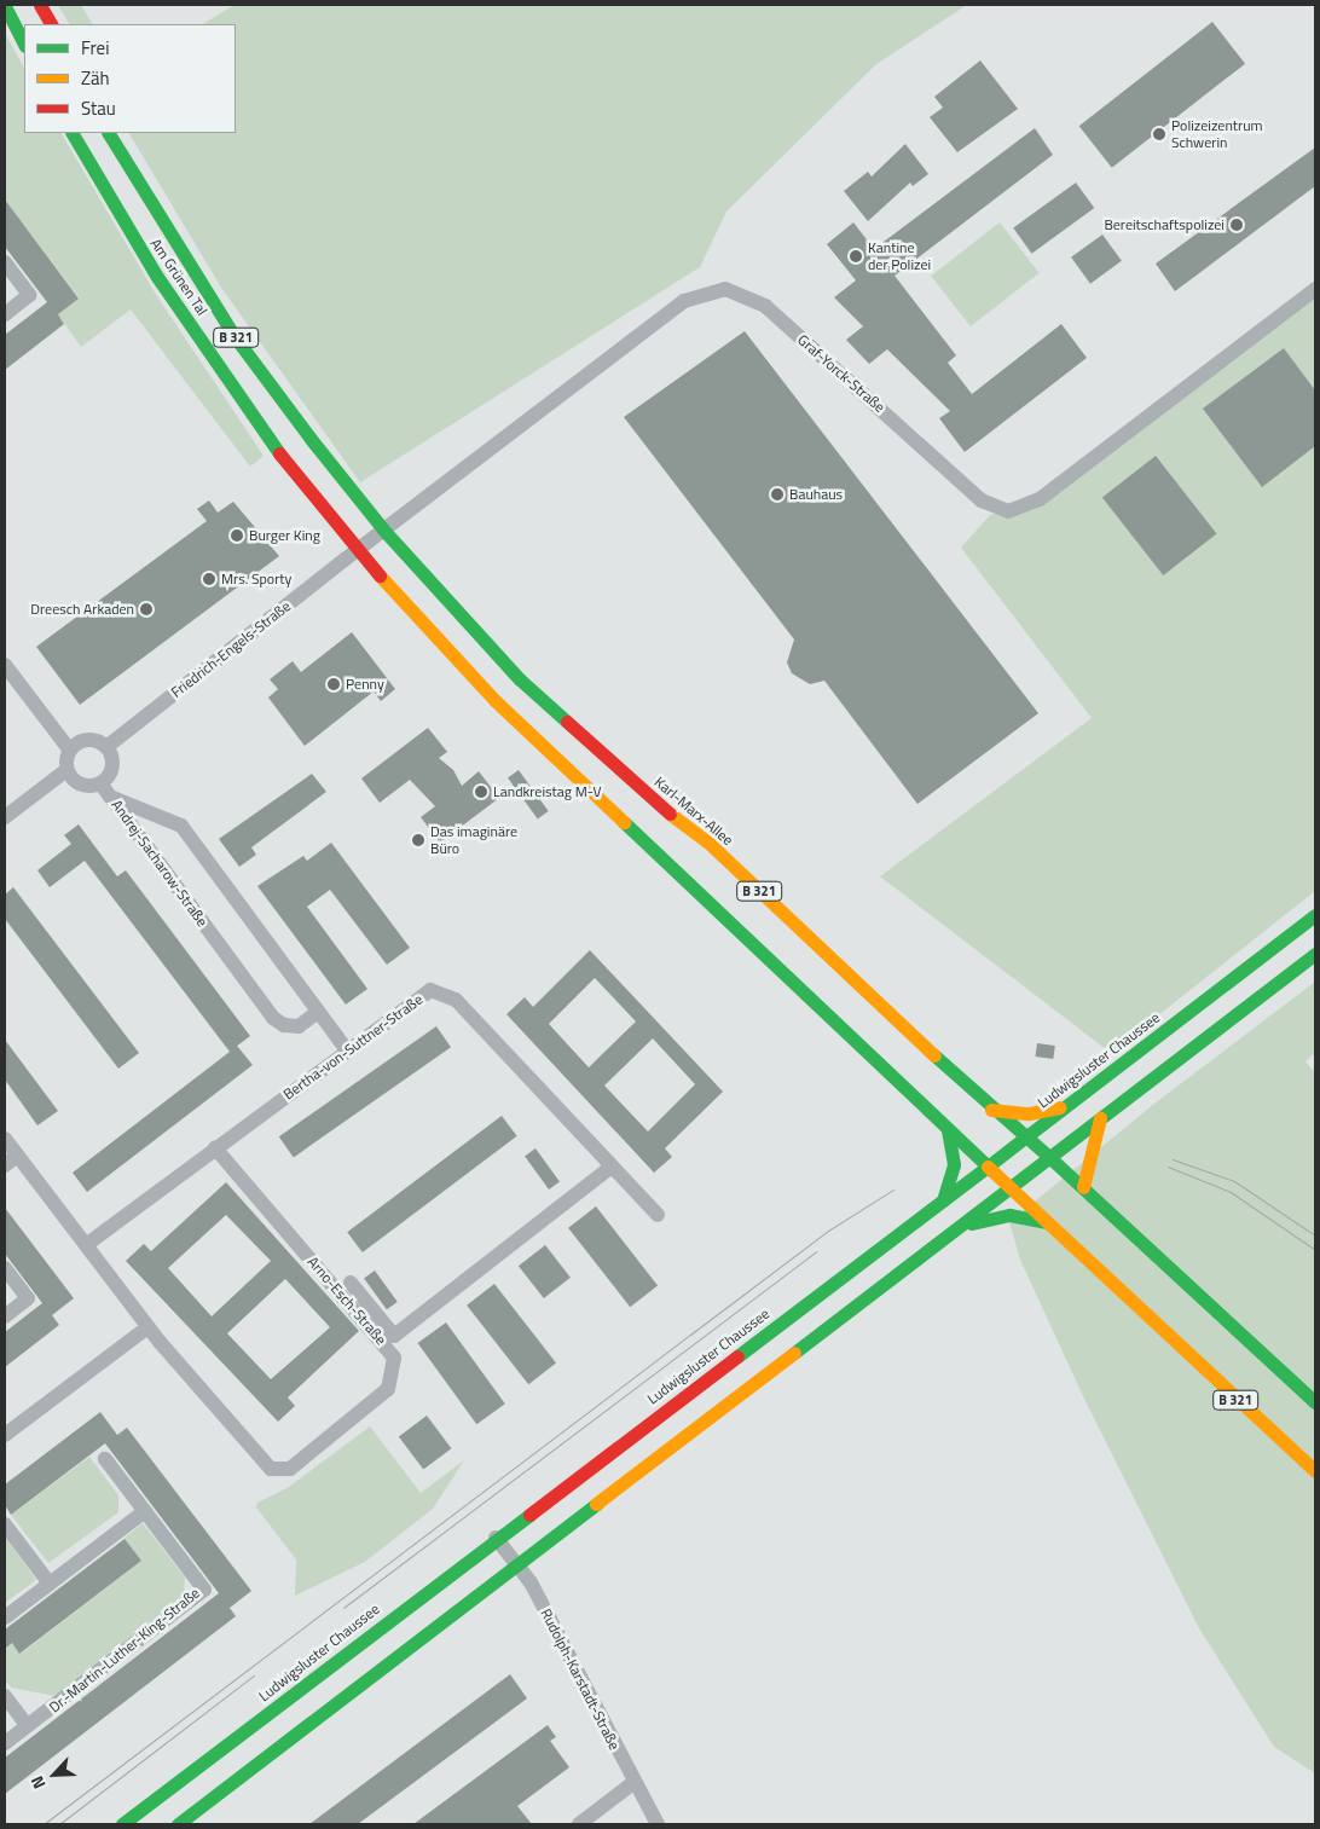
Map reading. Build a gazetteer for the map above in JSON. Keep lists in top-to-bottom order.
{
  "streets": {
    "main road": [
      "Am Grünen Tal",
      "B 321",
      "Karl-Marx-Allee",
      "Ludwigsluster Chaussee"
    ],
    "street": [
      "Graf-Yorck-Straße",
      "Friedrich-Engels-Straße",
      "Andrej-Sacharow-Straße",
      "Bertha-von-Suttner-Straße",
      "Arno-Esch-Straße",
      "Dr.-Martin-Luther-King-Straße",
      "Rudolph-Karstadt-Straße"
    ]
  },
  "crossings": [
    ["Am Grünen Tal", "B 321"],
    ["Am Grünen Tal", "Graf-Yorck-Straße"],
    ["Am Grünen Tal", "Friedrich-Engels-Straße"],
    ["Am Grünen Tal", "Karl-Marx-Allee"],
    ["B 321", "Graf-Yorck-Straße"],
    ["B 321", "Friedrich-Engels-Straße"],
    ["B 321", "Karl-Marx-Allee"],
    ["B 321", "Ludwigsluster Chaussee"],
    ["Graf-Yorck-Straße", "Friedrich-Engels-Straße"],
    ["Graf-Yorck-Straße", "Karl-Marx-Allee"],
    ["Friedrich-Engels-Straße", "Andrej-Sacharow-Straße"],
    ["Andrej-Sacharow-Straße", "Bertha-von-Suttner-Straße"],
    ["Bertha-von-Suttner-Straße", "Arno-Esch-Straße"],
    ["Ludwigsluster Chaussee", "Rudolph-Karstadt-Straße"]
  ],
  "places": [
    "Polizeizentrum Schwerin",
    "Bereitschaftspolizei",
    "Kantine der Polizei",
    "Bauhaus",
    "Burger King",
    "Mrs. Sporty",
    "Dreesch Arkaden",
    "Penny",
    "Landkreistag M-V",
    "Das imaginäre Büro"
  ],
  "legend": ["Frei", "Zäh", "Stau"],
  "north": "bottom left"
}
